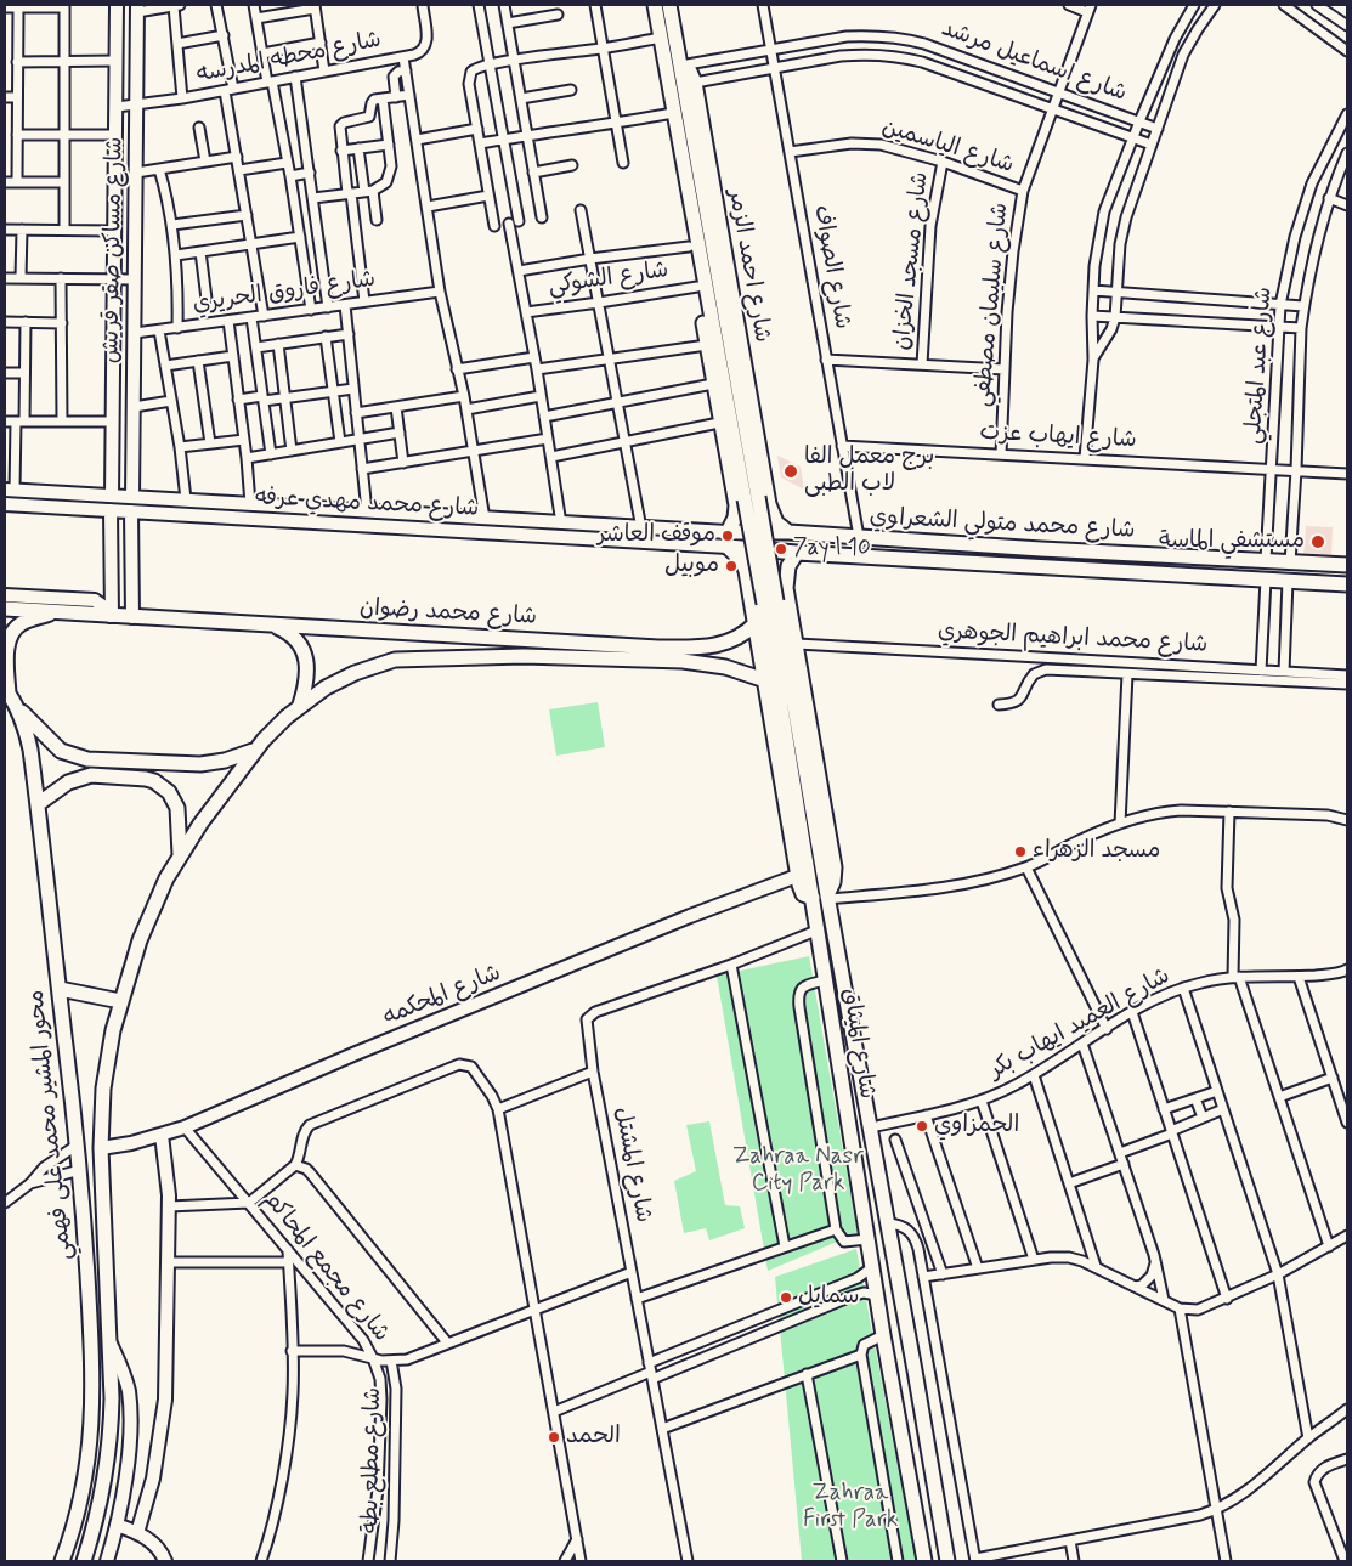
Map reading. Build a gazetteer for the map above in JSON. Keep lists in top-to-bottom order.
{
  "streets": {
    "main road": [
      "شارع احمد الزمر",
      "شارع محمد متولي الشعراوي",
      "شارع محمد رضوان",
      "شارع الميثاق",
      "محور المشير محمد على فهمي"
    ],
    "street": [
      "شارع محطه المدرسه",
      "شارع اسماعيل مرشد",
      "شارع الياسمين",
      "شارع مساكن صقر قريش",
      "شارع مسجد الخزان",
      "شارع الصواف",
      "شارع الشوكي",
      "شارع فاروق الحريري",
      "شارع سليمان مصطفي",
      "شارع عبد المتجلي",
      "شارع ايهاب عزت",
      "شارع محمد مهدي عرفه",
      "شارع محمد ابراهيم الجوهري",
      "شارع المحكمه",
      "شارع العميد ايهاب بكر",
      "شارع المشتل",
      "شارع مجمع المحاكم",
      "شارع مطلع بطة"
    ]
  },
  "crossings": [
    ["شارع محطه المدرسه", "شارع مساكن صقر قريش"],
    ["شارع اسماعيل مرشد", "شارع احمد الزمر"],
    ["شارع اسماعيل مرشد", "شارع الصواف"],
    ["شارع اسماعيل مرشد", "شارع سليمان مصطفي"],
    ["شارع الياسمين", "شارع مسجد الخزان"],
    ["شارع الياسمين", "شارع الصواف"],
    ["شارع الياسمين", "شارع سليمان مصطفي"],
    ["شارع مساكن صقر قريش", "شارع فاروق الحريري"],
    ["شارع مساكن صقر قريش", "شارع محمد مهدي عرفه"],
    ["شارع احمد الزمر", "شارع محمد متولي الشعراوي"],
    ["شارع الصواف", "شارع ايهاب عزت"],
    ["شارع الصواف", "شارع محمد متولي الشعراوي"],
    ["شارع سليمان مصطفي", "شارع ايهاب عزت"],
    ["شارع عبد المتجلي", "شارع ايهاب عزت"],
    ["شارع عبد المتجلي", "شارع محمد متولي الشعراوي"],
    ["شارع محمد مهدي عرفه", "شارع محمد متولي الشعراوي"],
    ["شارع محمد مهدي عرفه", "شارع الميثاق"],
    ["شارع محمد متولي الشعراوي", "شارع الميثاق"],
    ["شارع محمد رضوان", "شارع الميثاق"],
    ["شارع محمد رضوان", "محور المشير محمد على فهمي"],
    ["شارع محمد ابراهيم الجوهري", "شارع الميثاق"],
    ["شارع المحكمه", "شارع الميثاق"],
    ["شارع المحكمه", "محور المشير محمد على فهمي"],
    ["شارع المحكمه", "شارع مجمع المحاكم"],
    ["شارع العميد ايهاب بكر", "شارع الميثاق"],
    ["شارع الميثاق", "شارع المشتل"]
  ],
  "parks": ["Zahraa Nasr City Park", "Zahraa First Park"],
  "places": [
    "برج معمل الفا لاب الطبى",
    "موقف العاشر",
    "مستشفي الماسة",
    "7ay l 10",
    "موبيل",
    "مسجد الزهراء",
    "الحمزاوي",
    "سمايل",
    "الحمد"
  ]
}
